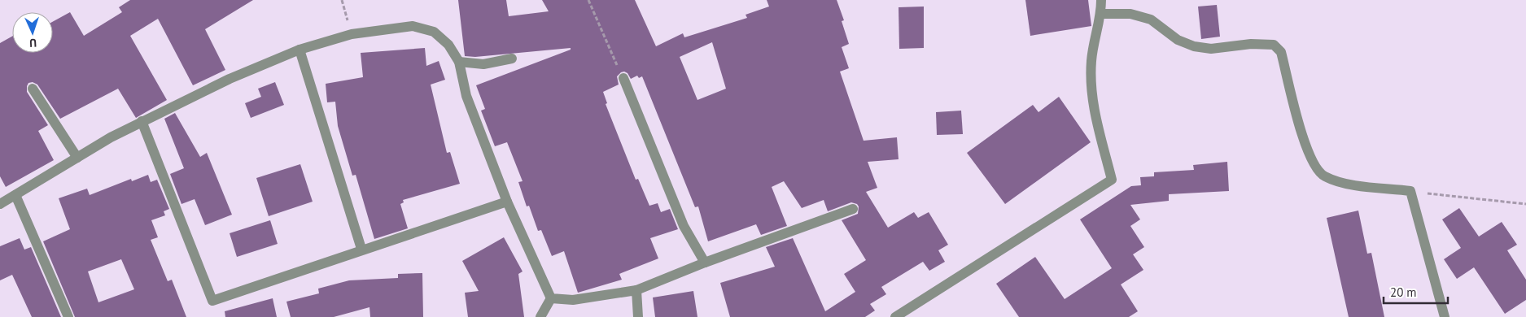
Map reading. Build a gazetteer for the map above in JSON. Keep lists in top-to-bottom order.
{
  "scale_bar": "20 m",
  "north": "bottom"
}
